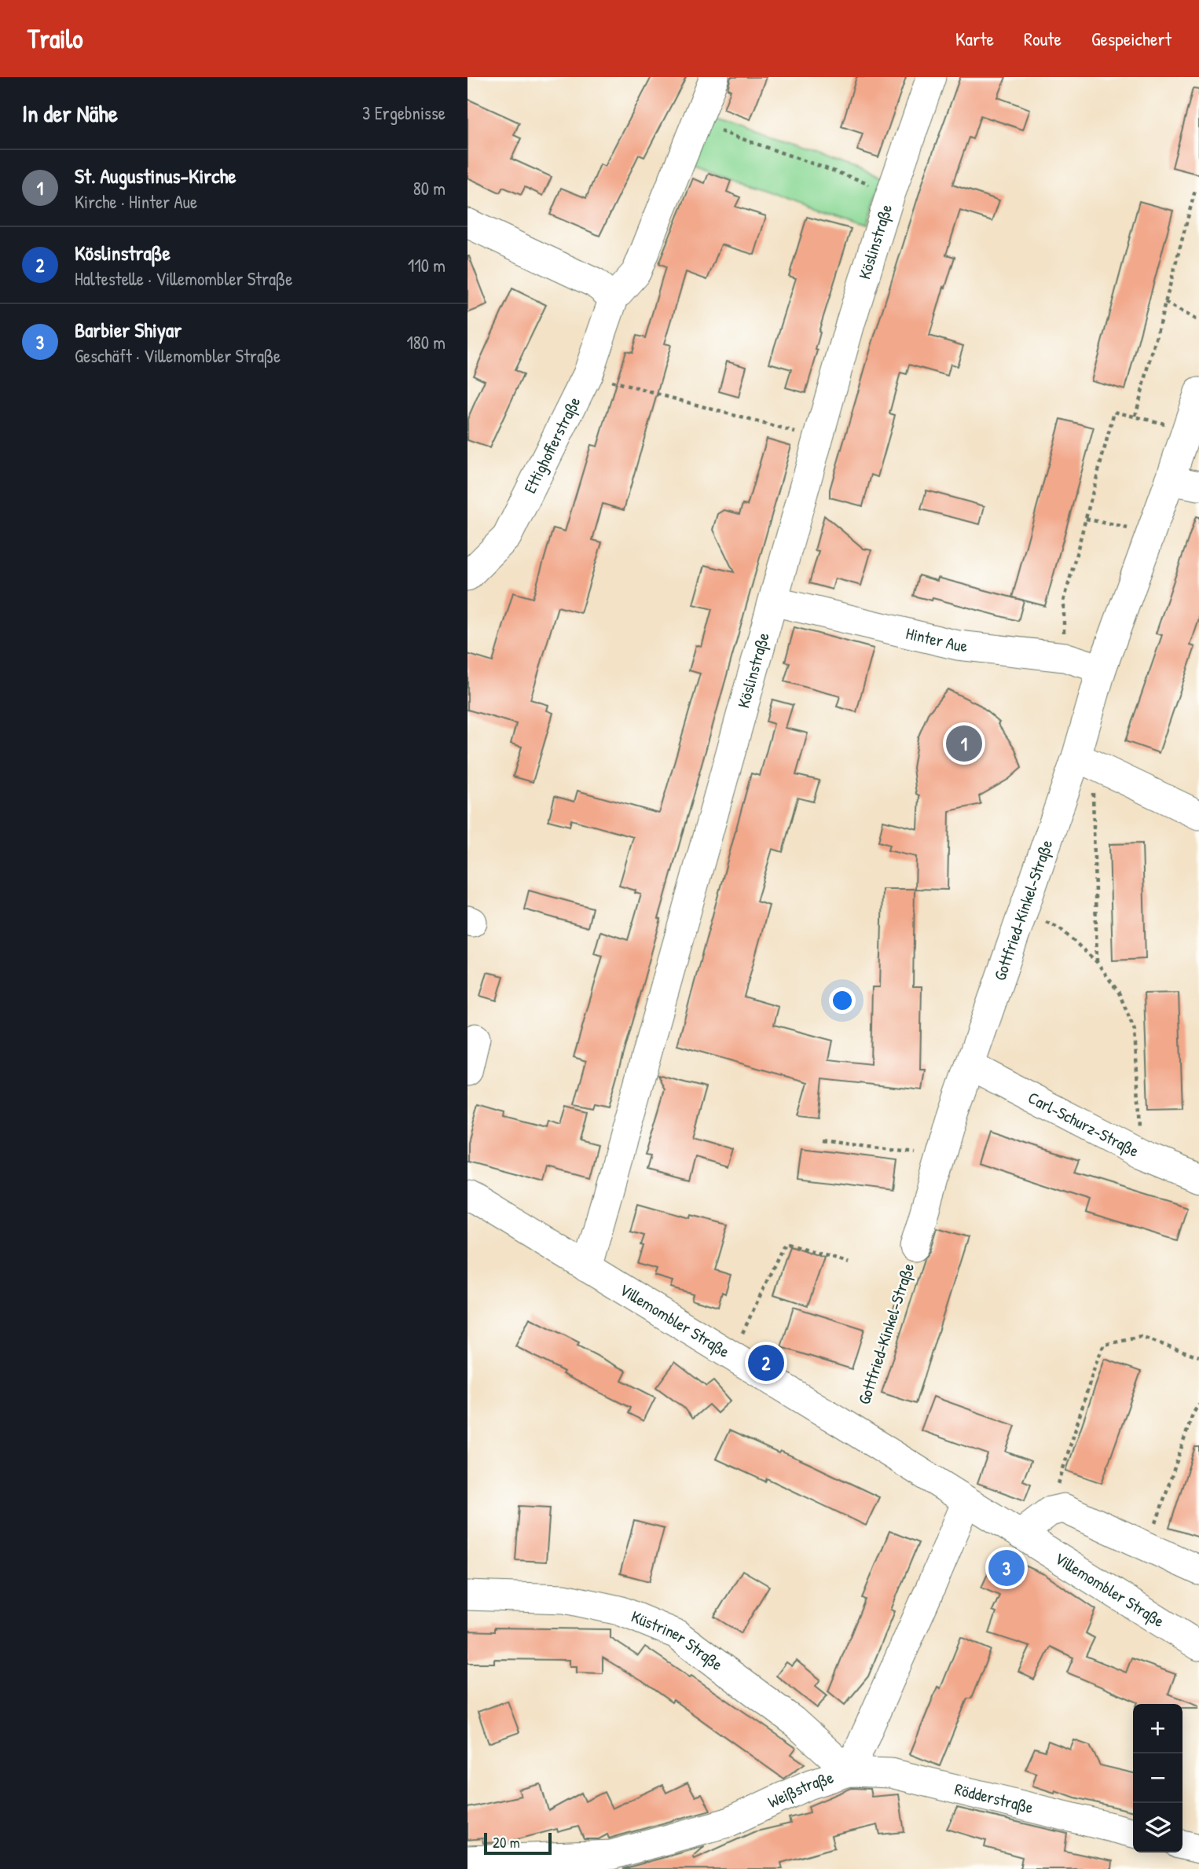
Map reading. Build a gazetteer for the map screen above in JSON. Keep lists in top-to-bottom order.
{
  "streets": {
    "street": [
      "Köslinstraße",
      "Ettighofferstraße",
      "Hinter Aue",
      "Gottfried-Kinkel-Straße",
      "Carl-Schurz-Straße",
      "Villemombler Straße",
      "Küstriner Straße",
      "Weißstraße",
      "Rödderstraße"
    ]
  },
  "crossings": [
    ["Köslinstraße", "Hinter Aue"],
    ["Köslinstraße", "Villemombler Straße"],
    ["Hinter Aue", "Gottfried-Kinkel-Straße"],
    ["Gottfried-Kinkel-Straße", "Carl-Schurz-Straße"],
    ["Gottfried-Kinkel-Straße", "Villemombler Straße"],
    ["Villemombler Straße", "Weißstraße"],
    ["Küstriner Straße", "Weißstraße"],
    ["Küstriner Straße", "Rödderstraße"],
    ["Weißstraße", "Rödderstraße"]
  ],
  "scale_bar": "20 m",
  "page": {
    "header": "Trailo",
    "nav": ["Karte", "Route", "Gespeichert"],
    "heading": ["In der Nähe", "3 Ergebnisse"],
    "list": [
      {
        "mark": "1",
        "name": "St. Augustinus-Kirche",
        "note": "Kirche · Hinter Aue",
        "value": "80 m"
      },
      {
        "mark": "2",
        "name": "Köslinstraße",
        "note": "Haltestelle · Villemombler Straße",
        "value": "110 m"
      },
      {
        "mark": "3",
        "name": "Barbier Shiyar",
        "note": "Geschäft · Villemombler Straße",
        "value": "180 m"
      }
    ],
    "pins": ["1", "2", "3"],
    "map_buttons": ["+", "−"],
    "scale": "20 m"
  }
}
